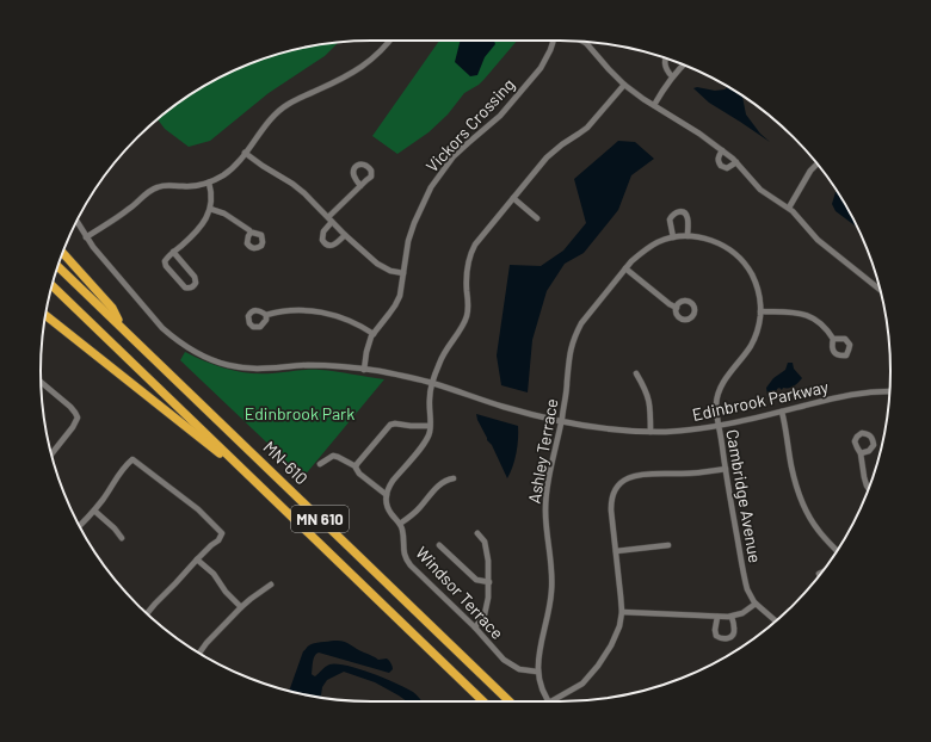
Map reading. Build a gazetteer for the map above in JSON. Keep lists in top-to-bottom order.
{
  "streets": {
    "highway": ["MN-610", "MN 610"],
    "street": [
      "Vickors Crossing",
      "Edinbrook Parkway",
      "Ashley Terrace",
      "Cambridge Avenue",
      "Windsor Terrace"
    ]
  },
  "crossings": [
    ["Vickors Crossing", "Edinbrook Parkway"],
    ["Edinbrook Parkway", "Ashley Terrace"],
    ["Edinbrook Parkway", "Cambridge Avenue"],
    ["Ashley Terrace", "Cambridge Avenue"],
    ["Ashley Terrace", "Windsor Terrace"]
  ],
  "parks": ["Edinbrook Park"]
}
